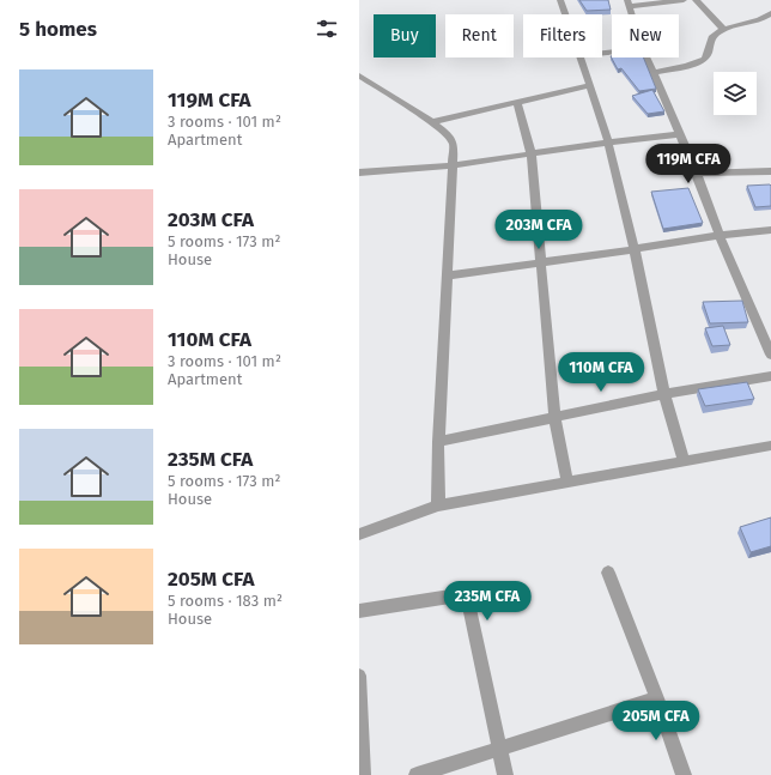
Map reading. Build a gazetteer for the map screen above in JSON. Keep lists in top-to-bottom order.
{
  "page": {
    "heading": "5 homes",
    "chip": [
      "Buy",
      "Rent",
      "Filters",
      "New"
    ],
    "list": [
      {
        "name": "119M CFA",
        "note": "3 rooms · 101 m² · Apartment"
      },
      {
        "name": "203M CFA",
        "note": "5 rooms · 173 m² · House"
      },
      {
        "name": "110M CFA",
        "note": "3 rooms · 101 m² · Apartment"
      },
      {
        "name": "235M CFA",
        "note": "5 rooms · 173 m² · House"
      },
      {
        "name": "205M CFA",
        "note": "5 rooms · 183 m² · House"
      }
    ],
    "price": [
      "119M CFA",
      "203M CFA",
      "110M CFA",
      "235M CFA",
      "205M CFA"
    ]
  }
}
